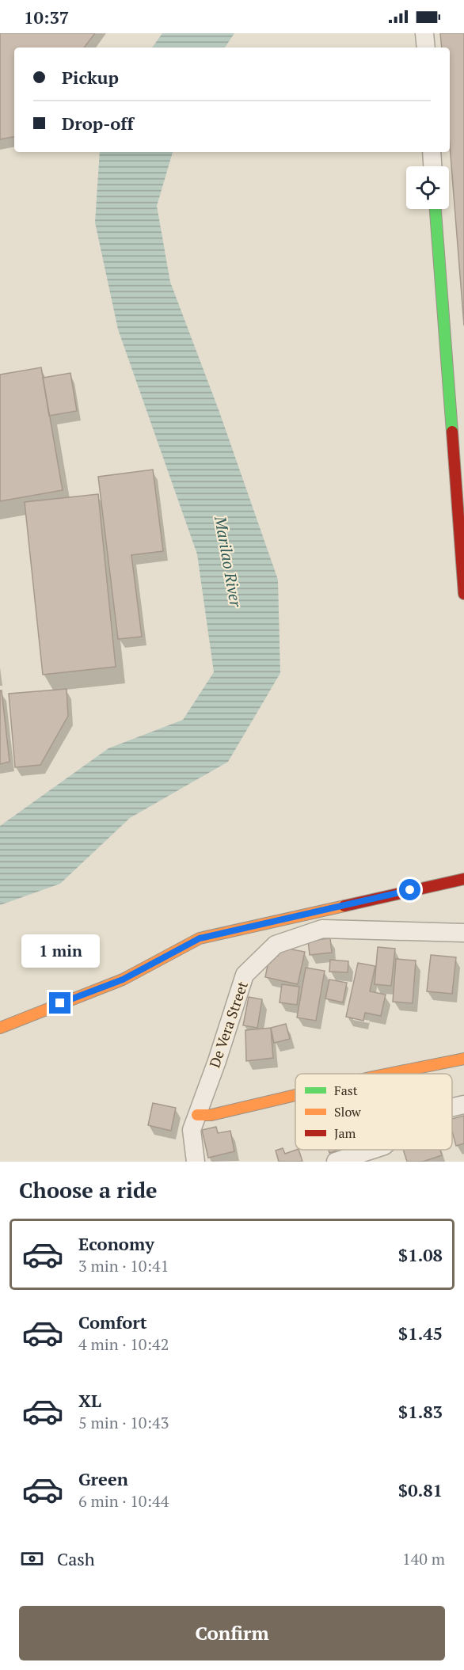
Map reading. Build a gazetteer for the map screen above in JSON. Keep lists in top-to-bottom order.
{
  "streets": {
    "street": ["De Vera Street"]
  },
  "water": ["Marilao River"],
  "legend": ["Fast", "Slow", "Jam"],
  "page": {
    "status": "10:37",
    "banner": ["Pickup", "Drop-off"],
    "bubble": "1 min",
    "heading": "Choose a ride",
    "list": [
      {
        "name": "Economy",
        "note": "3 min · 10:41",
        "value": "$1.08"
      },
      {
        "name": "Comfort",
        "note": "4 min · 10:42",
        "value": "$1.45"
      },
      {
        "name": "XL",
        "note": "5 min · 10:43",
        "value": "$1.83"
      },
      {
        "name": "Green",
        "note": "6 min · 10:44",
        "value": "$0.81"
      }
    ],
    "pay": ["Cash", "140 m"],
    "buttons": "Confirm"
  }
}
